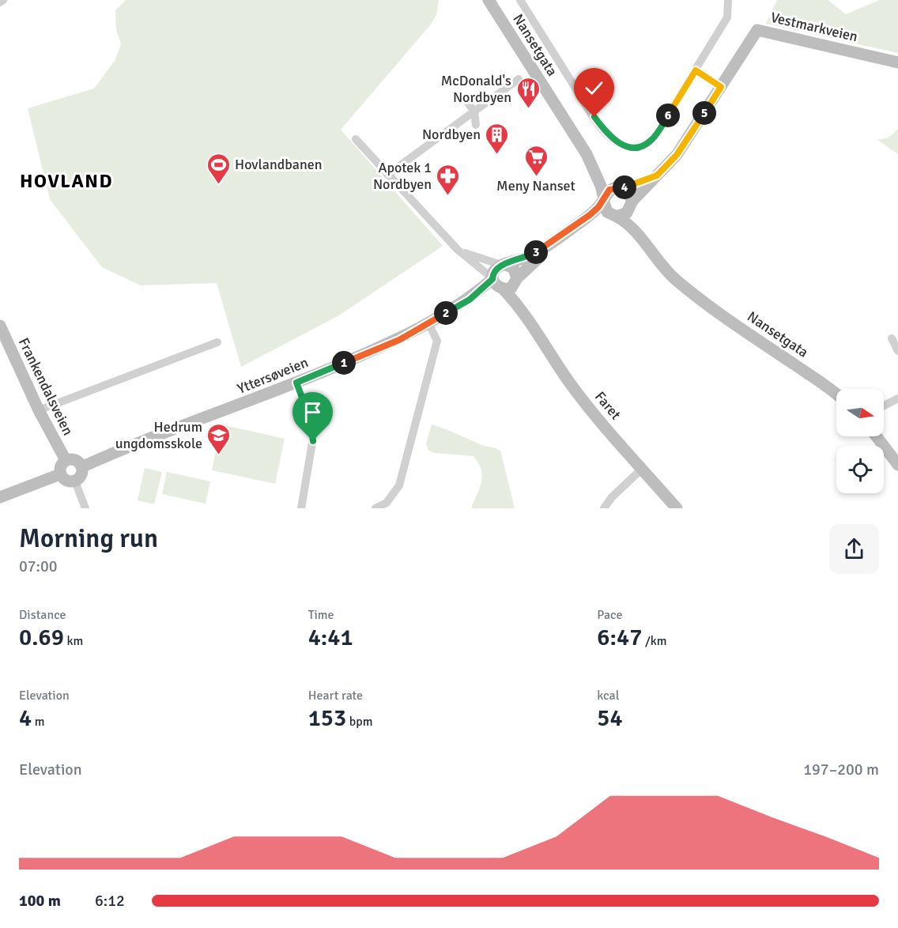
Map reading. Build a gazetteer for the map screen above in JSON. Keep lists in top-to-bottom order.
{
  "streets": {
    "main road": [
      "Vestmarkveien",
      "Nansetgata",
      "Yttersøveien",
      "Frankendalsveien",
      "Faret"
    ]
  },
  "crossings": [
    ["Vestmarkveien", "Nansetgata"],
    ["Yttersøveien", "Frankendalsveien"],
    ["Yttersøveien", "Faret"]
  ],
  "districts": ["HOVLAND"],
  "places": {
    "restaurant": ["McDonald's Nordbyen"],
    "building": ["Nordbyen"],
    "supermarket": ["Meny Nanset"],
    "sports": ["Hovlandbanen"],
    "pharmacy": ["Apotek 1 Nordbyen"],
    "school or university": ["Hedrum ungdomsskole"]
  },
  "north": "right",
  "page": {
    "pins": [
      "5",
      "6",
      "4",
      "3",
      "2",
      "1"
    ],
    "heading": ["Morning run", "07:00"],
    "stats": [
      ["Distance", "0.69 km"],
      ["Time", "4:41"],
      ["Pace", "6:47 /km"],
      ["Elevation", "4 m"],
      ["Heart rate", "153 bpm"],
      ["kcal", "54"]
    ],
    "chart": ["Elevation", "197–200 m"],
    "list": [
      {
        "name": "100 m",
        "note": "6:12"
      }
    ]
  }
}
